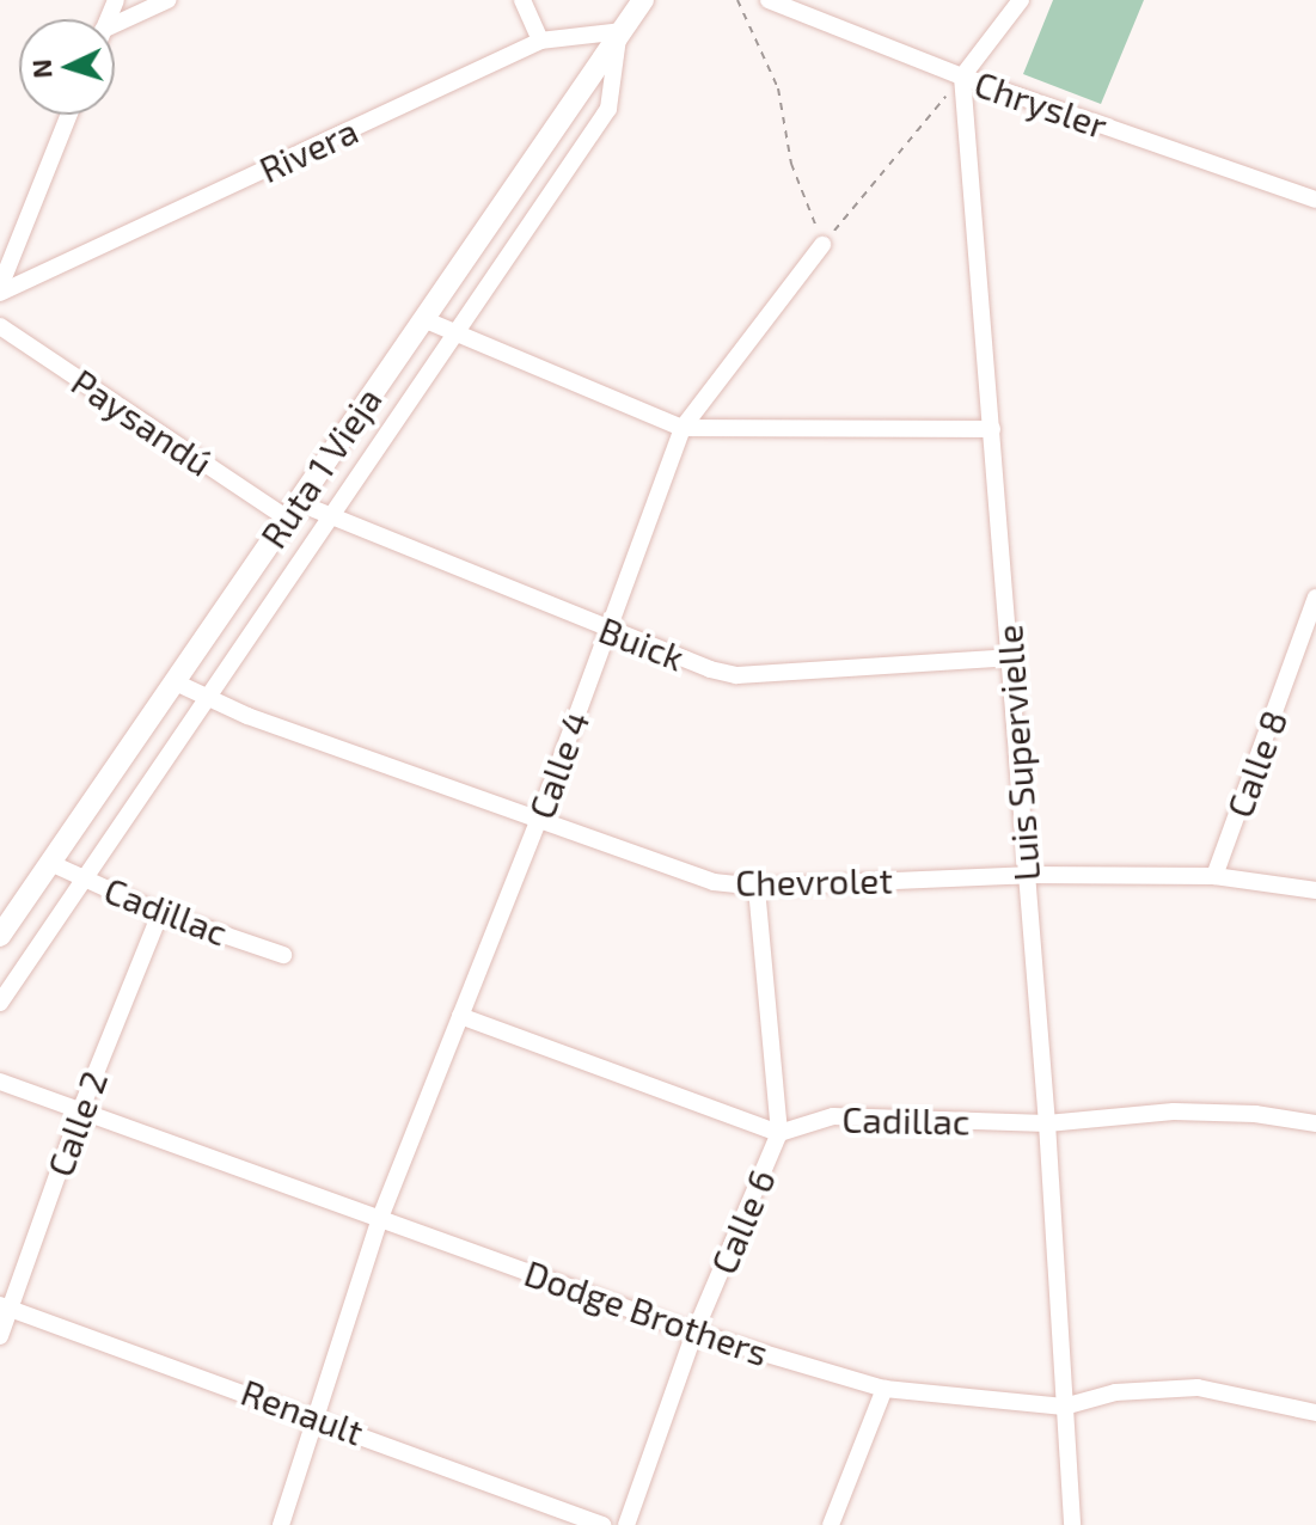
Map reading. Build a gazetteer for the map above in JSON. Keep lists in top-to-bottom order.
{
  "streets": {
    "street": [
      "Chrysler",
      "Rivera",
      "Paysandú",
      "Ruta 1 Vieja",
      "Buick",
      "Luis Supervielle",
      "Calle 8",
      "Calle 4",
      "Chevrolet",
      "Cadillac",
      "Calle 2",
      "Calle 6",
      "Dodge Brothers",
      "Renault"
    ]
  },
  "crossings": [
    ["Chrysler", "Luis Supervielle"],
    ["Rivera", "Ruta 1 Vieja"],
    ["Paysandú", "Ruta 1 Vieja"],
    ["Paysandú", "Buick"],
    ["Ruta 1 Vieja", "Buick"],
    ["Ruta 1 Vieja", "Chevrolet"],
    ["Ruta 1 Vieja", "Cadillac"],
    ["Buick", "Luis Supervielle"],
    ["Buick", "Calle 4"],
    ["Luis Supervielle", "Chevrolet"],
    ["Luis Supervielle", "Cadillac"],
    ["Luis Supervielle", "Dodge Brothers"],
    ["Calle 8", "Chevrolet"],
    ["Calle 4", "Chevrolet"],
    ["Calle 4", "Dodge Brothers"],
    ["Calle 4", "Renault"],
    ["Cadillac", "Calle 2"],
    ["Cadillac", "Calle 6"],
    ["Calle 2", "Dodge Brothers"],
    ["Calle 2", "Renault"],
    ["Calle 6", "Dodge Brothers"]
  ],
  "north": "left"
}
